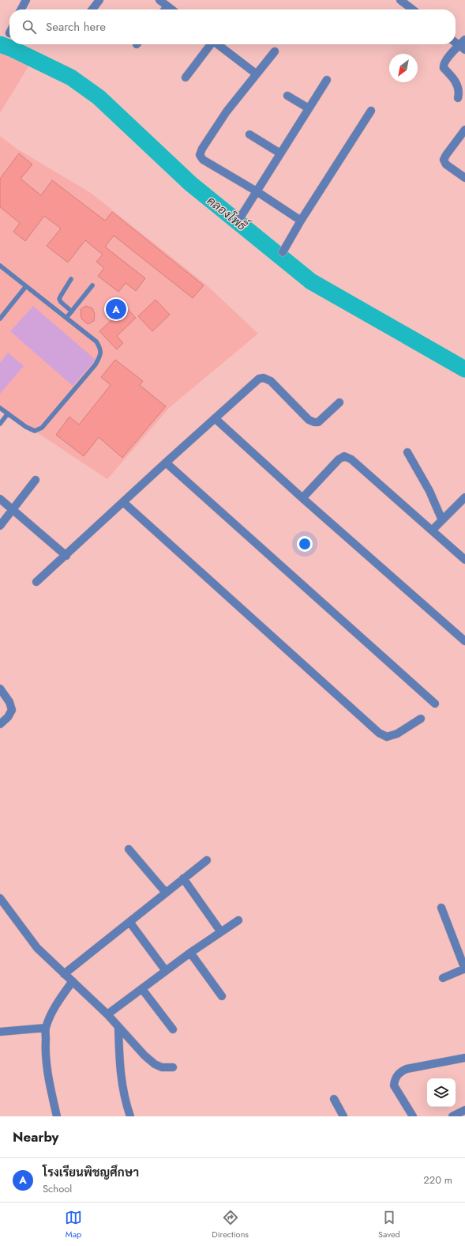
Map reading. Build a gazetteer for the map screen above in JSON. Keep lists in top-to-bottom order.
{
  "water": ["คลองโพธิ์"],
  "north": "bottom left",
  "page": {
    "search": "Search here",
    "pins": "A",
    "heading": "Nearby",
    "list": [
      {
        "mark": "A",
        "name": "โรงเรียนพิชญศึกษา",
        "note": "School",
        "value": "220 m"
      }
    ],
    "nav": ["Map", "Directions", "Saved"]
  }
}
